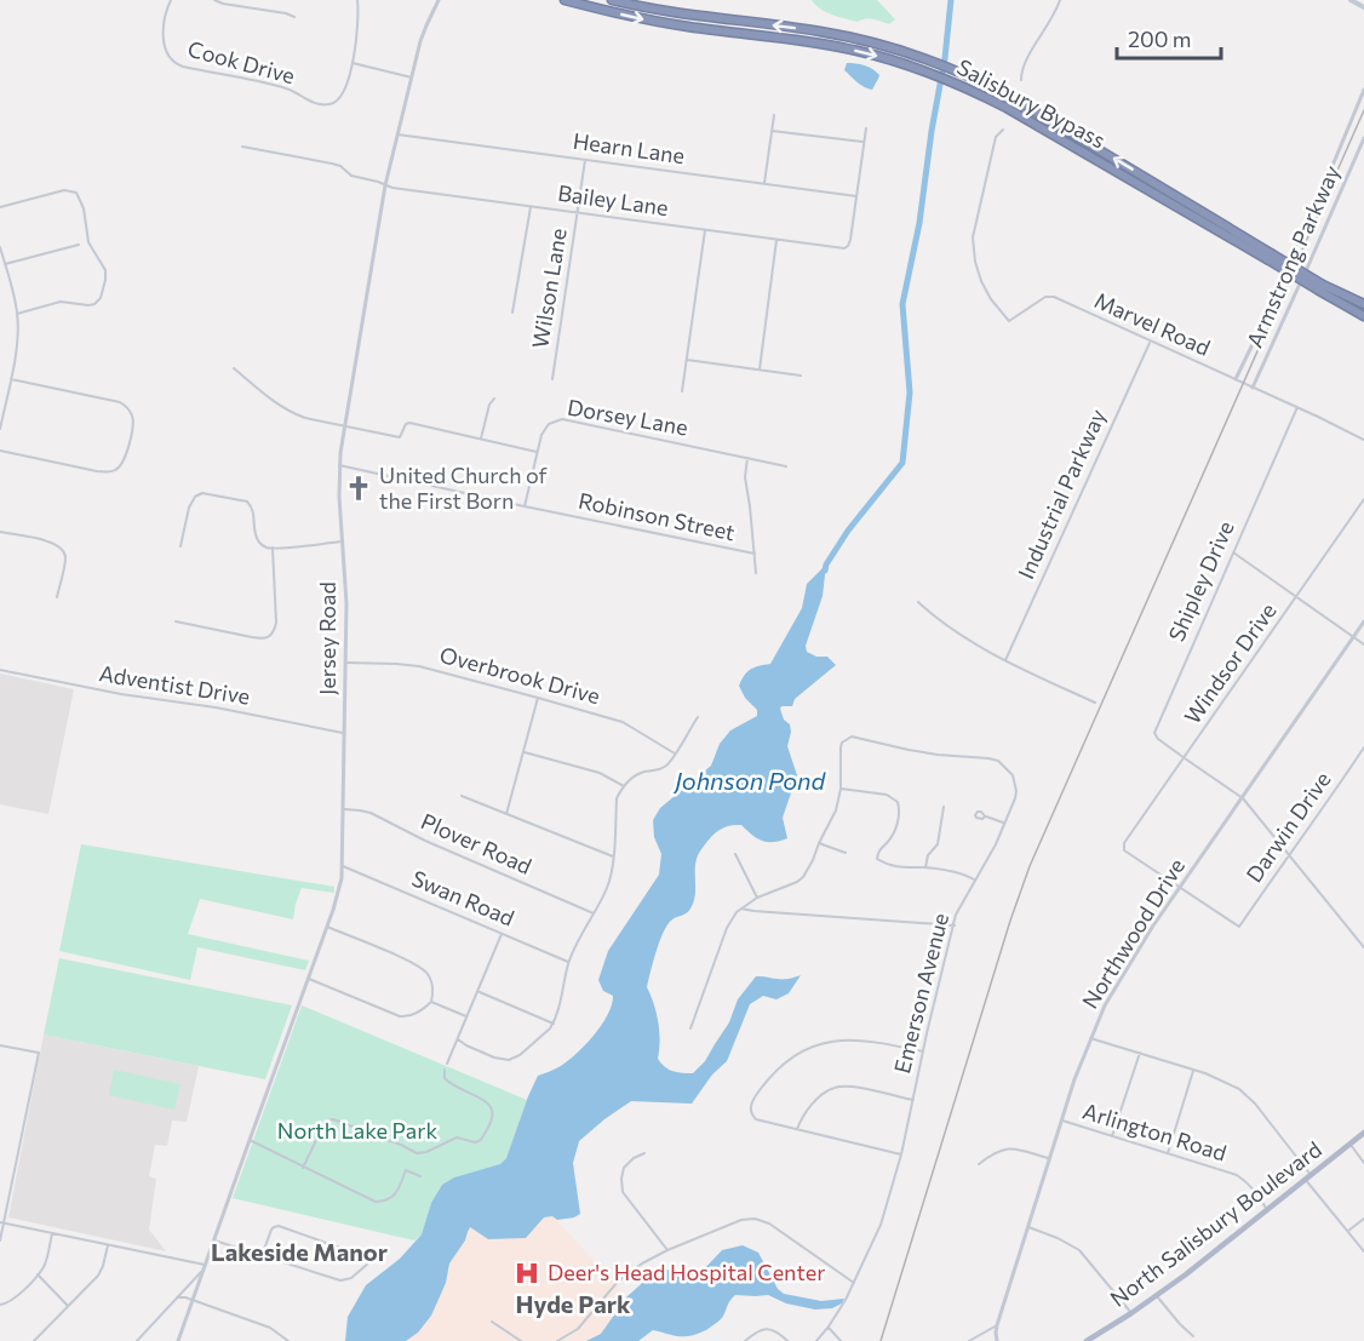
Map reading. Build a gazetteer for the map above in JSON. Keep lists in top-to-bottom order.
{
  "streets": {
    "highway": ["Salisbury Bypass"],
    "main road": ["North Salisbury Boulevard"],
    "street": [
      "Cook Drive",
      "Hearn Lane",
      "Bailey Lane",
      "Armstrong Parkway",
      "Wilson Lane",
      "Marvel Road",
      "Dorsey Lane",
      "Industrial Parkway",
      "Robinson Street",
      "Shipley Drive",
      "Jersey Road",
      "Windsor Drive",
      "Overbrook Drive",
      "Adventist Drive",
      "Darwin Drive",
      "Plover Road",
      "Swan Road",
      "Northwood Drive",
      "Emerson Avenue",
      "Arlington Road"
    ]
  },
  "crossings": [
    ["Hearn Lane", "Bailey Lane"],
    ["Hearn Lane", "Wilson Lane"],
    ["Hearn Lane", "Jersey Road"],
    ["Bailey Lane", "Wilson Lane"],
    ["Bailey Lane", "Dorsey Lane"],
    ["Bailey Lane", "Jersey Road"],
    ["Armstrong Parkway", "Marvel Road"],
    ["Marvel Road", "Industrial Parkway"],
    ["Marvel Road", "Shipley Drive"],
    ["Dorsey Lane", "Robinson Street"],
    ["Robinson Street", "Jersey Road"],
    ["Shipley Drive", "Windsor Drive"],
    ["Jersey Road", "Overbrook Drive"],
    ["Jersey Road", "Adventist Drive"],
    ["Jersey Road", "Plover Road"],
    ["Jersey Road", "Swan Road"],
    ["Windsor Drive", "Darwin Drive"],
    ["Windsor Drive", "Northwood Drive"],
    ["Darwin Drive", "Northwood Drive"],
    ["Northwood Drive", "Arlington Road"],
    ["Arlington Road", "North Salisbury Boulevard"]
  ],
  "districts": ["Lakeside Manor", "Hyde Park"],
  "water": ["Johnson Pond"],
  "parks": ["North Lake Park"],
  "places": {
    "church": ["United Church of the First Born"],
    "hospital": ["Deer's Head Hospital Center"]
  },
  "scale_bar": "200 m"
}
